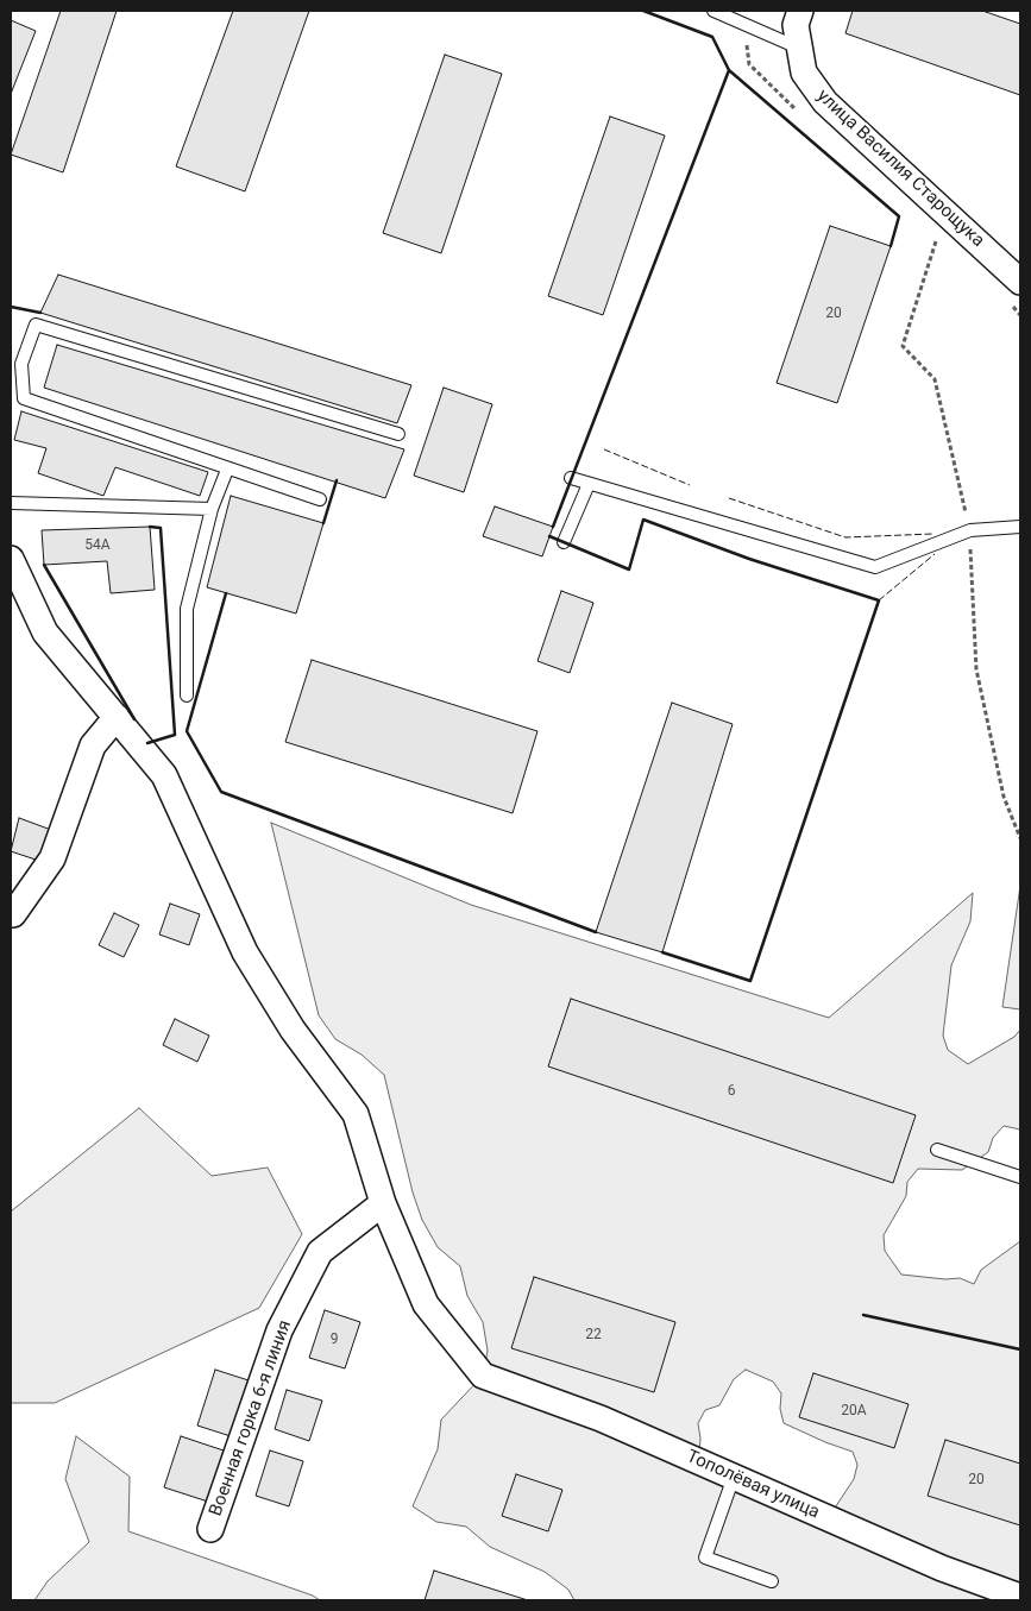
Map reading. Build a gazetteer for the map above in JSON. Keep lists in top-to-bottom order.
{
  "streets": {
    "street": ["улица Василия Старощука", "Военная горка 6-я линия", "Тополёвая улица"]
  },
  "crossings": [
    ["Военная горка 6-я линия", "Тополёвая улица"]
  ],
  "house_numbers": [
    "20",
    "54А",
    "6",
    "22",
    "9",
    "20А",
    "20"
  ]
}
